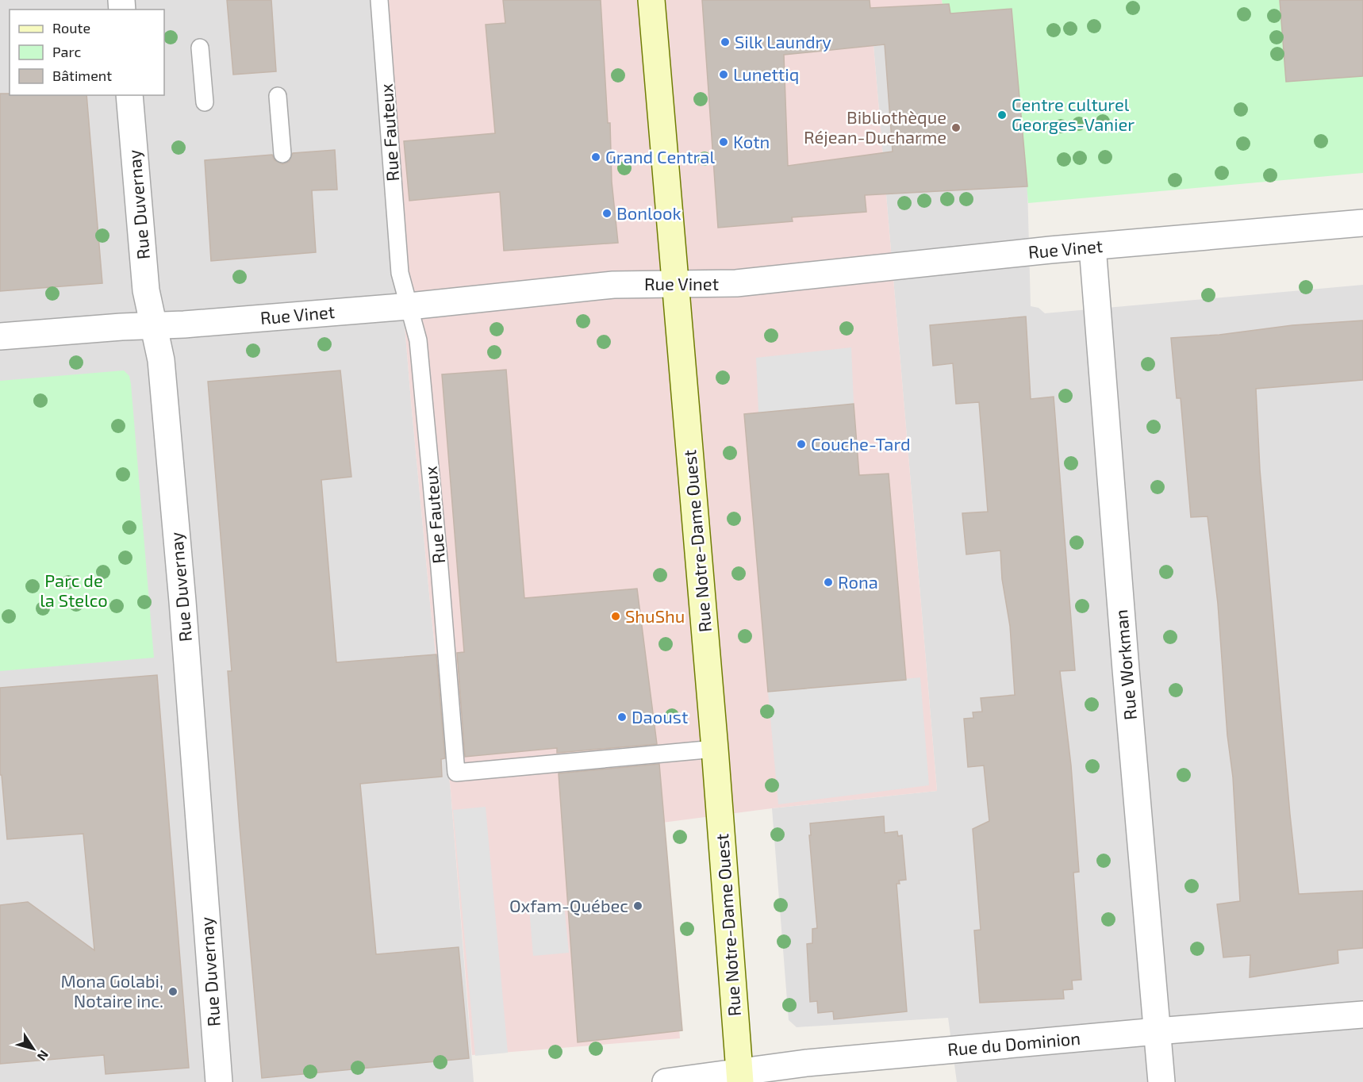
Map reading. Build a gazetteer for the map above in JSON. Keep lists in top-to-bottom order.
{
  "streets": {
    "main road": ["Rue Notre-Dame Ouest"],
    "street": [
      "Rue Duvernay",
      "Rue Vinet",
      "Rue Workman",
      "Rue du Dominion"
    ],
    "lane": ["Rue Fauteux"]
  },
  "crossings": [
    ["Rue Fauteux", "Rue Vinet"],
    ["Rue Fauteux", "Rue Notre-Dame Ouest"],
    ["Rue Duvernay", "Rue Vinet"],
    ["Rue Vinet", "Rue Notre-Dame Ouest"],
    ["Rue Vinet", "Rue Workman"],
    ["Rue Notre-Dame Ouest", "Rue du Dominion"],
    ["Rue Workman", "Rue du Dominion"]
  ],
  "parks": ["Parc de la Stelco"],
  "places": [
    "Silk Laundry",
    "Lunettiq",
    "Centre culturel Georges-Vanier",
    "Bibliothèque Réjean-Ducharme",
    "Kotn",
    "Grand Central",
    "Bonlook",
    "Couche-Tard",
    "Rona",
    "ShuShu",
    "Daoust",
    "Oxfam-Québec",
    "Mona Golabi, Notaire inc."
  ],
  "legend": ["Route", "Parc", "Bâtiment"],
  "north": "bottom right"
}
